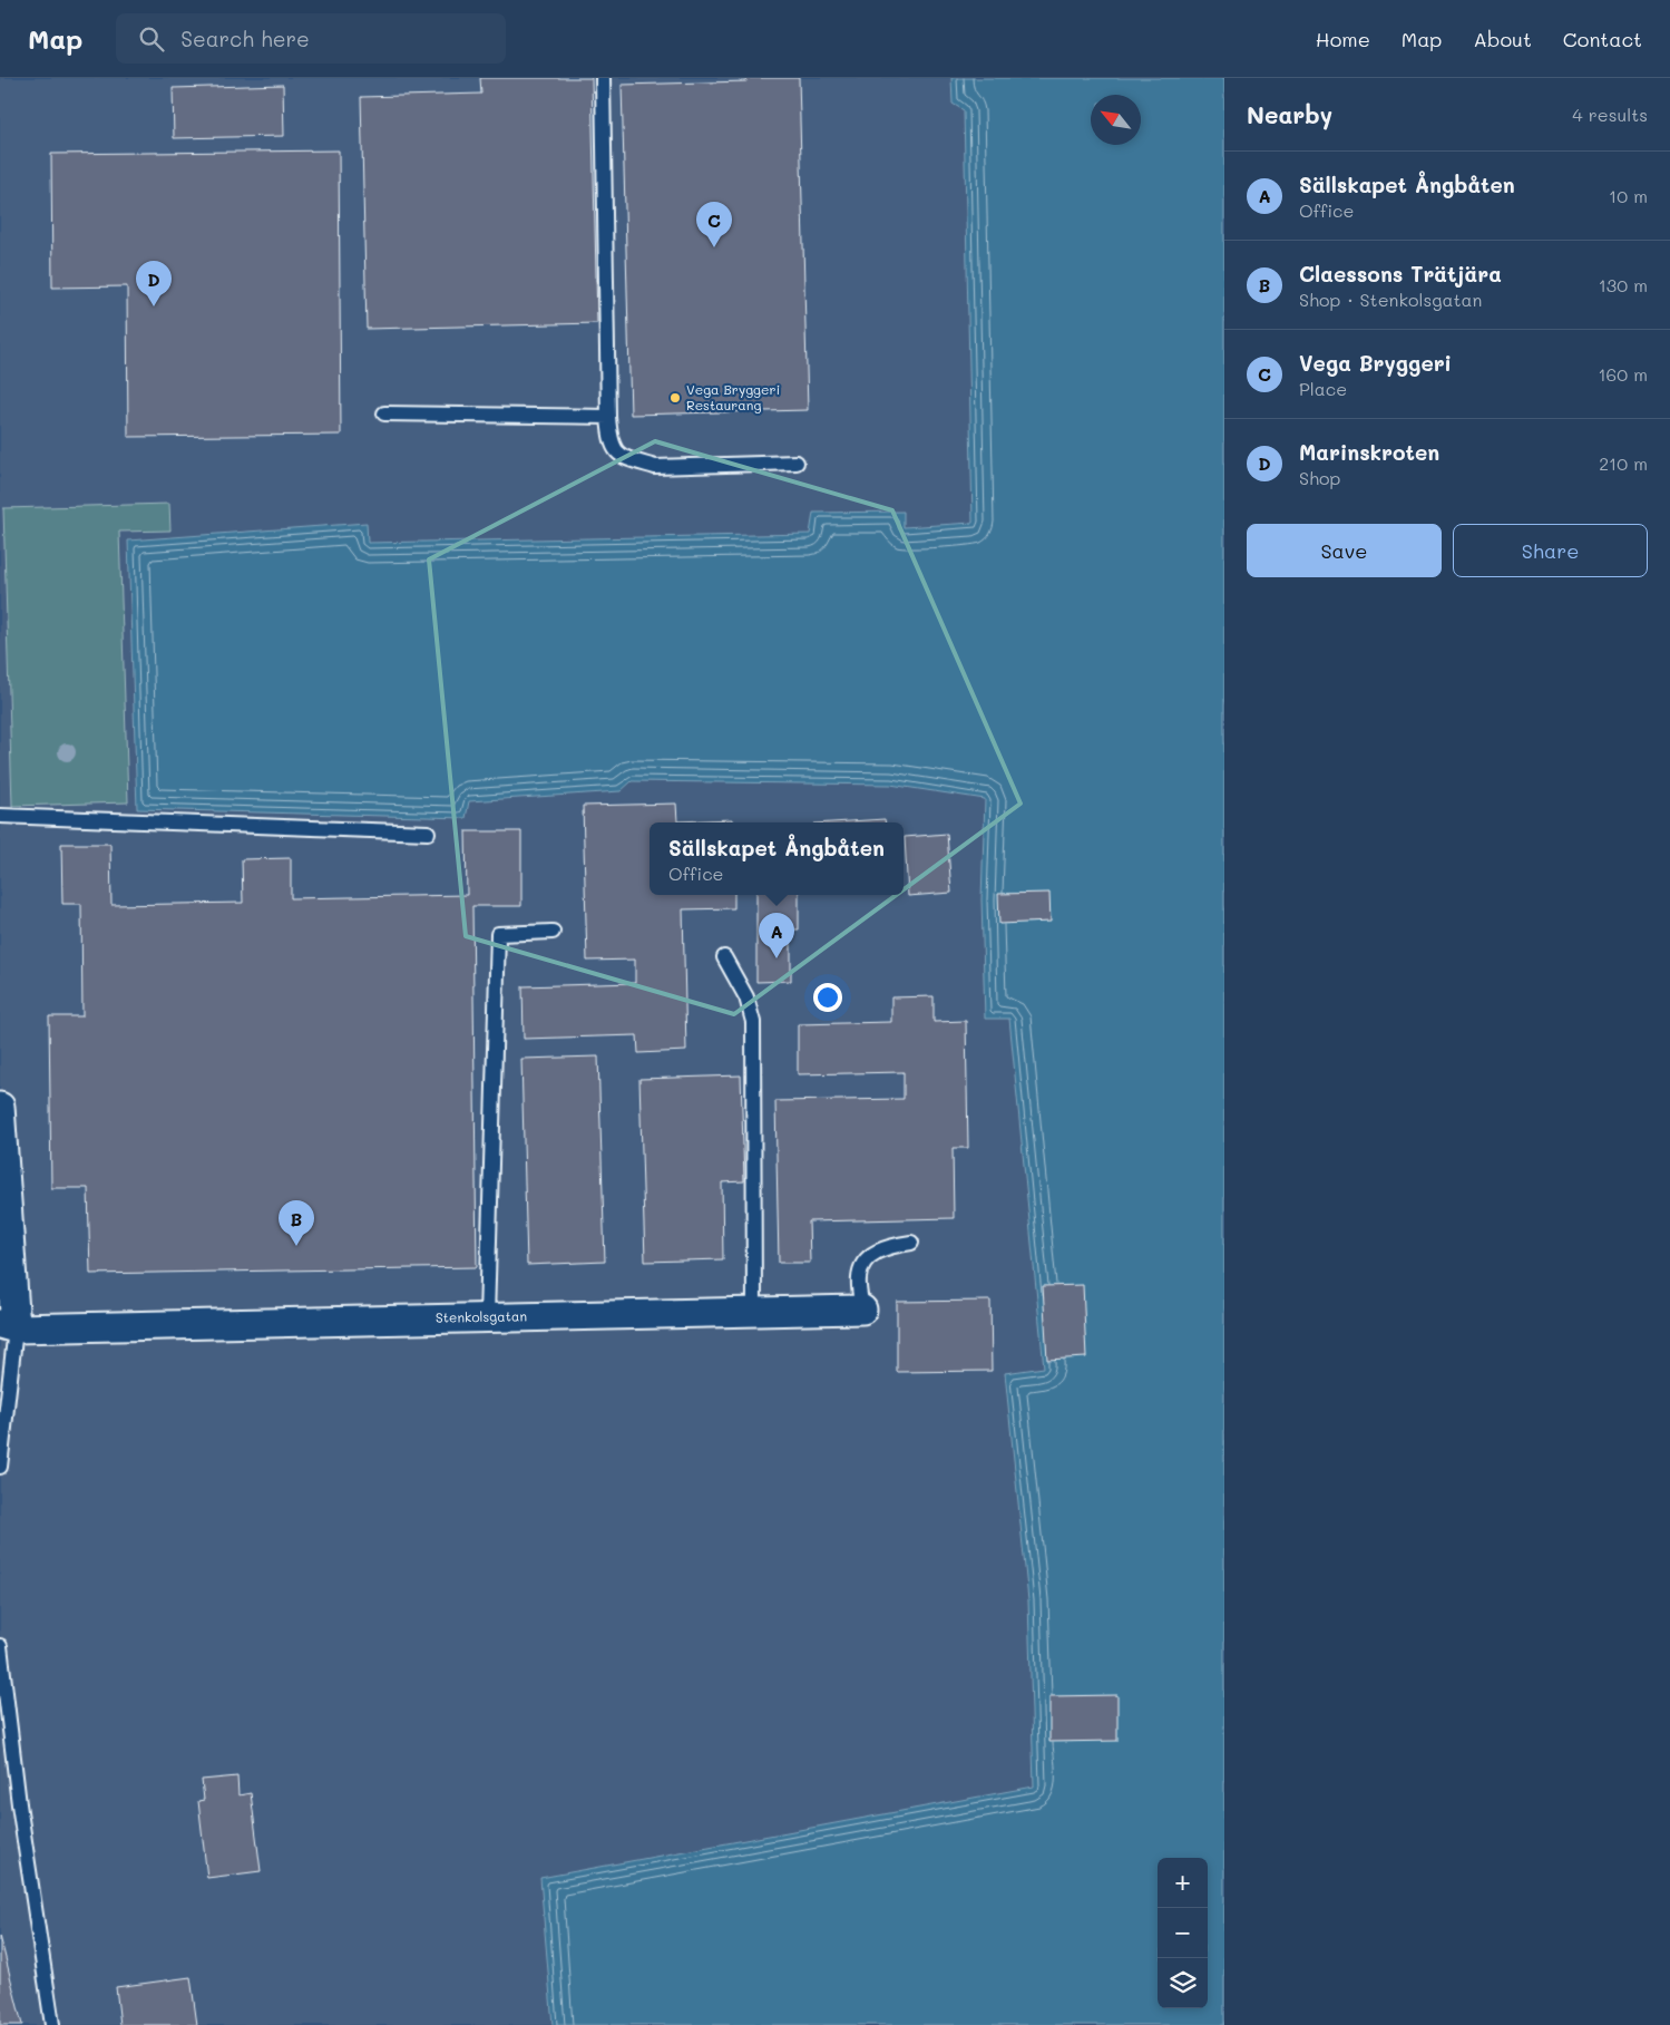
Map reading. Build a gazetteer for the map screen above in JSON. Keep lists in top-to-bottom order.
{
  "streets": {
    "street": ["Stenkolsgatan"]
  },
  "places": ["Vega Bryggeri Restaurang"],
  "north": "top left",
  "page": {
    "header": "Map",
    "search": "Search here",
    "nav": [
      "Home",
      "Map",
      "About",
      "Contact"
    ],
    "heading": ["Nearby", "4 results"],
    "list": [
      {
        "mark": "A",
        "name": "Sällskapet Ångbåten",
        "note": "Office",
        "value": "10 m"
      },
      {
        "mark": "B",
        "name": "Claessons Trätjära",
        "note": "Shop · Stenkolsgatan",
        "value": "130 m"
      },
      {
        "mark": "C",
        "name": "Vega Bryggeri",
        "note": "Place",
        "value": "160 m"
      },
      {
        "mark": "D",
        "name": "Marinskroten",
        "note": "Shop",
        "value": "210 m"
      }
    ],
    "pins": [
      "C",
      "D",
      "A",
      "B"
    ],
    "buttons": ["Save", "Share"],
    "popup": ["Sällskapet Ångbåten", "Office"],
    "map_buttons": ["+", "−"]
  }
}
